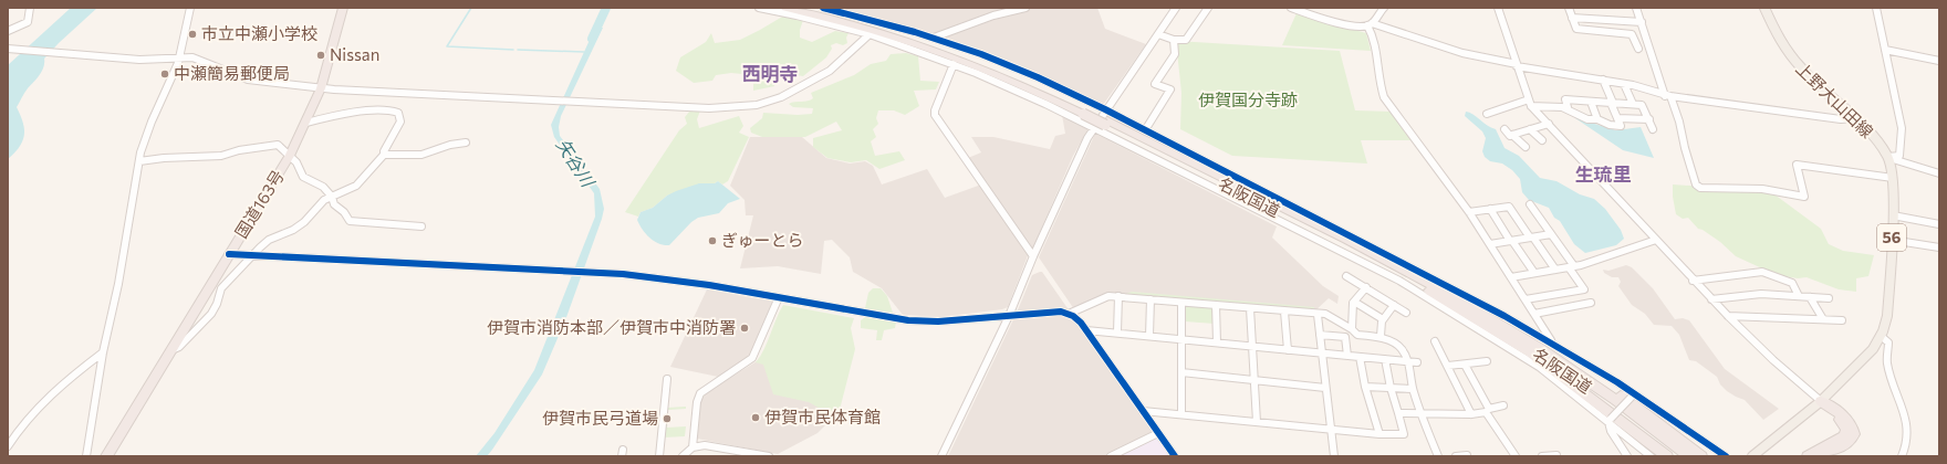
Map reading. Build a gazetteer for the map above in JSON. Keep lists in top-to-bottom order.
{
  "streets": {
    "highway": ["名阪国道", "国道163号"],
    "main road": ["上野大山田線", "56"]
  },
  "districts": ["西明寺", "生琉里"],
  "water": ["矢谷川"],
  "parks": ["伊賀国分寺跡"],
  "places": [
    "市立中瀬小学校",
    "Nissan",
    "中瀬簡易郵便局",
    "ぎゅーとら",
    "伊賀市消防本部／伊賀市中消防署",
    "伊賀市民体育館",
    "伊賀市民弓道場"
  ]
}
